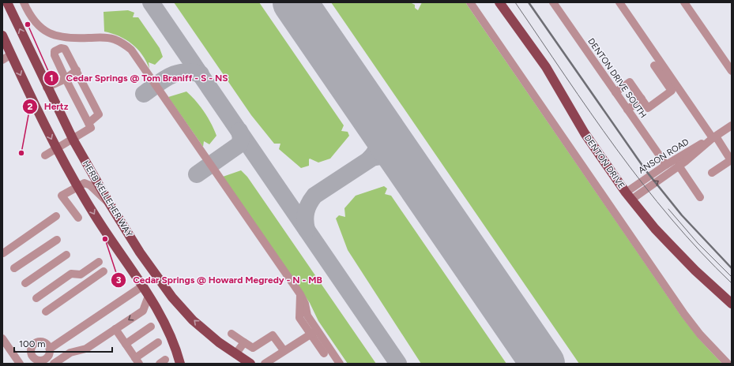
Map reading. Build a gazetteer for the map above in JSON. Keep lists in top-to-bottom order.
{
  "streets": {
    "main road": ["DENTON DRIVE", "HERB KELLEHER WAY"],
    "street": ["DENTON DRIVE SOUTH", "ANSON ROAD"]
  },
  "crossings": [
    ["DENTON DRIVE SOUTH", "ANSON ROAD"],
    ["ANSON ROAD", "DENTON DRIVE"]
  ],
  "places": ["Cedar Springs @ Tom Braniff - S - NS", "Hertz", "Cedar Springs @ Howard Megredy - N - MB"],
  "scale_bar": "100 m"
}
